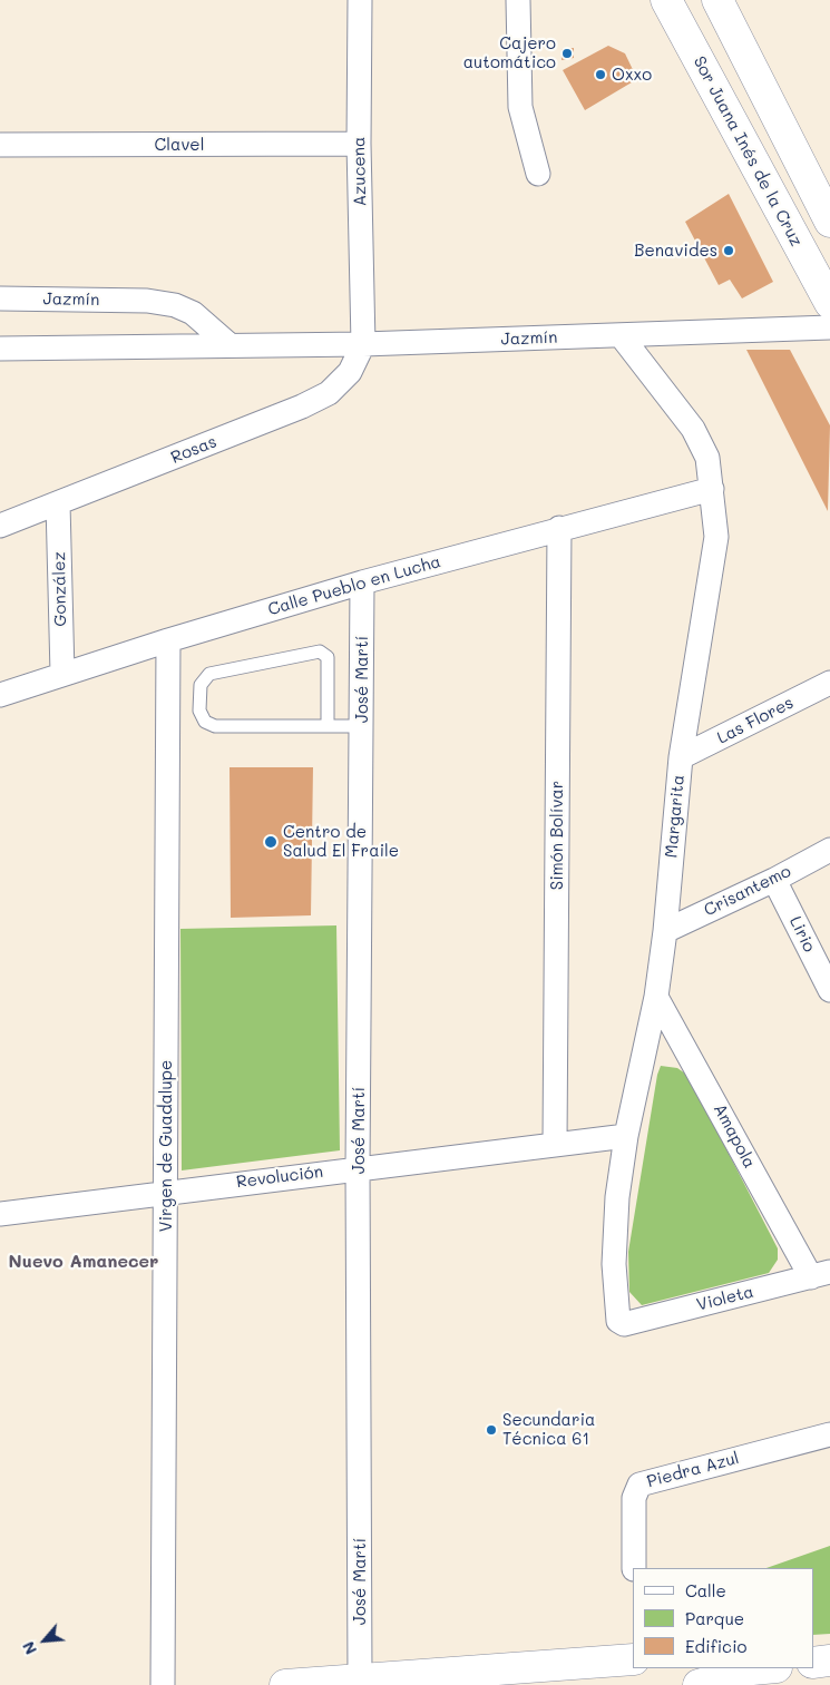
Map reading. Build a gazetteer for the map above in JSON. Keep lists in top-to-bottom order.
{
  "streets": {
    "main road": ["Sor Juana Inés de la Cruz"],
    "street": [
      "Clavel",
      "Azucena",
      "Jazmín",
      "Rosas",
      "Calle Pueblo en Lucha",
      "González",
      "José Martí",
      "Las Flores",
      "Margarita",
      "Simón Bolívar",
      "Crisantemo",
      "Lirio",
      "Amapola",
      "Virgen de Guadalupe",
      "Revolución",
      "Violeta",
      "Piedra Azul"
    ]
  },
  "crossings": [
    ["Clavel", "Azucena"],
    ["Azucena", "Jazmín"],
    ["Azucena", "Rosas"],
    ["Jazmín", "Rosas"],
    ["Jazmín", "Margarita"],
    ["Rosas", "González"],
    ["Calle Pueblo en Lucha", "González"],
    ["Calle Pueblo en Lucha", "José Martí"],
    ["Calle Pueblo en Lucha", "Margarita"],
    ["Calle Pueblo en Lucha", "Simón Bolívar"],
    ["Calle Pueblo en Lucha", "Virgen de Guadalupe"],
    ["José Martí", "Revolución"],
    ["Las Flores", "Margarita"],
    ["Margarita", "Crisantemo"],
    ["Margarita", "Amapola"],
    ["Margarita", "Revolución"],
    ["Margarita", "Violeta"],
    ["Simón Bolívar", "Revolución"],
    ["Crisantemo", "Lirio"],
    ["Amapola", "Violeta"],
    ["Virgen de Guadalupe", "Revolución"]
  ],
  "districts": ["Nuevo Amanecer"],
  "places": [
    "Cajero automático",
    "Oxxo",
    "Benavides",
    "Centro de Salud El Fraile",
    "Secundaria Técnica 61"
  ],
  "legend": ["Calle", "Parque", "Edificio"],
  "north": "bottom left"
}
